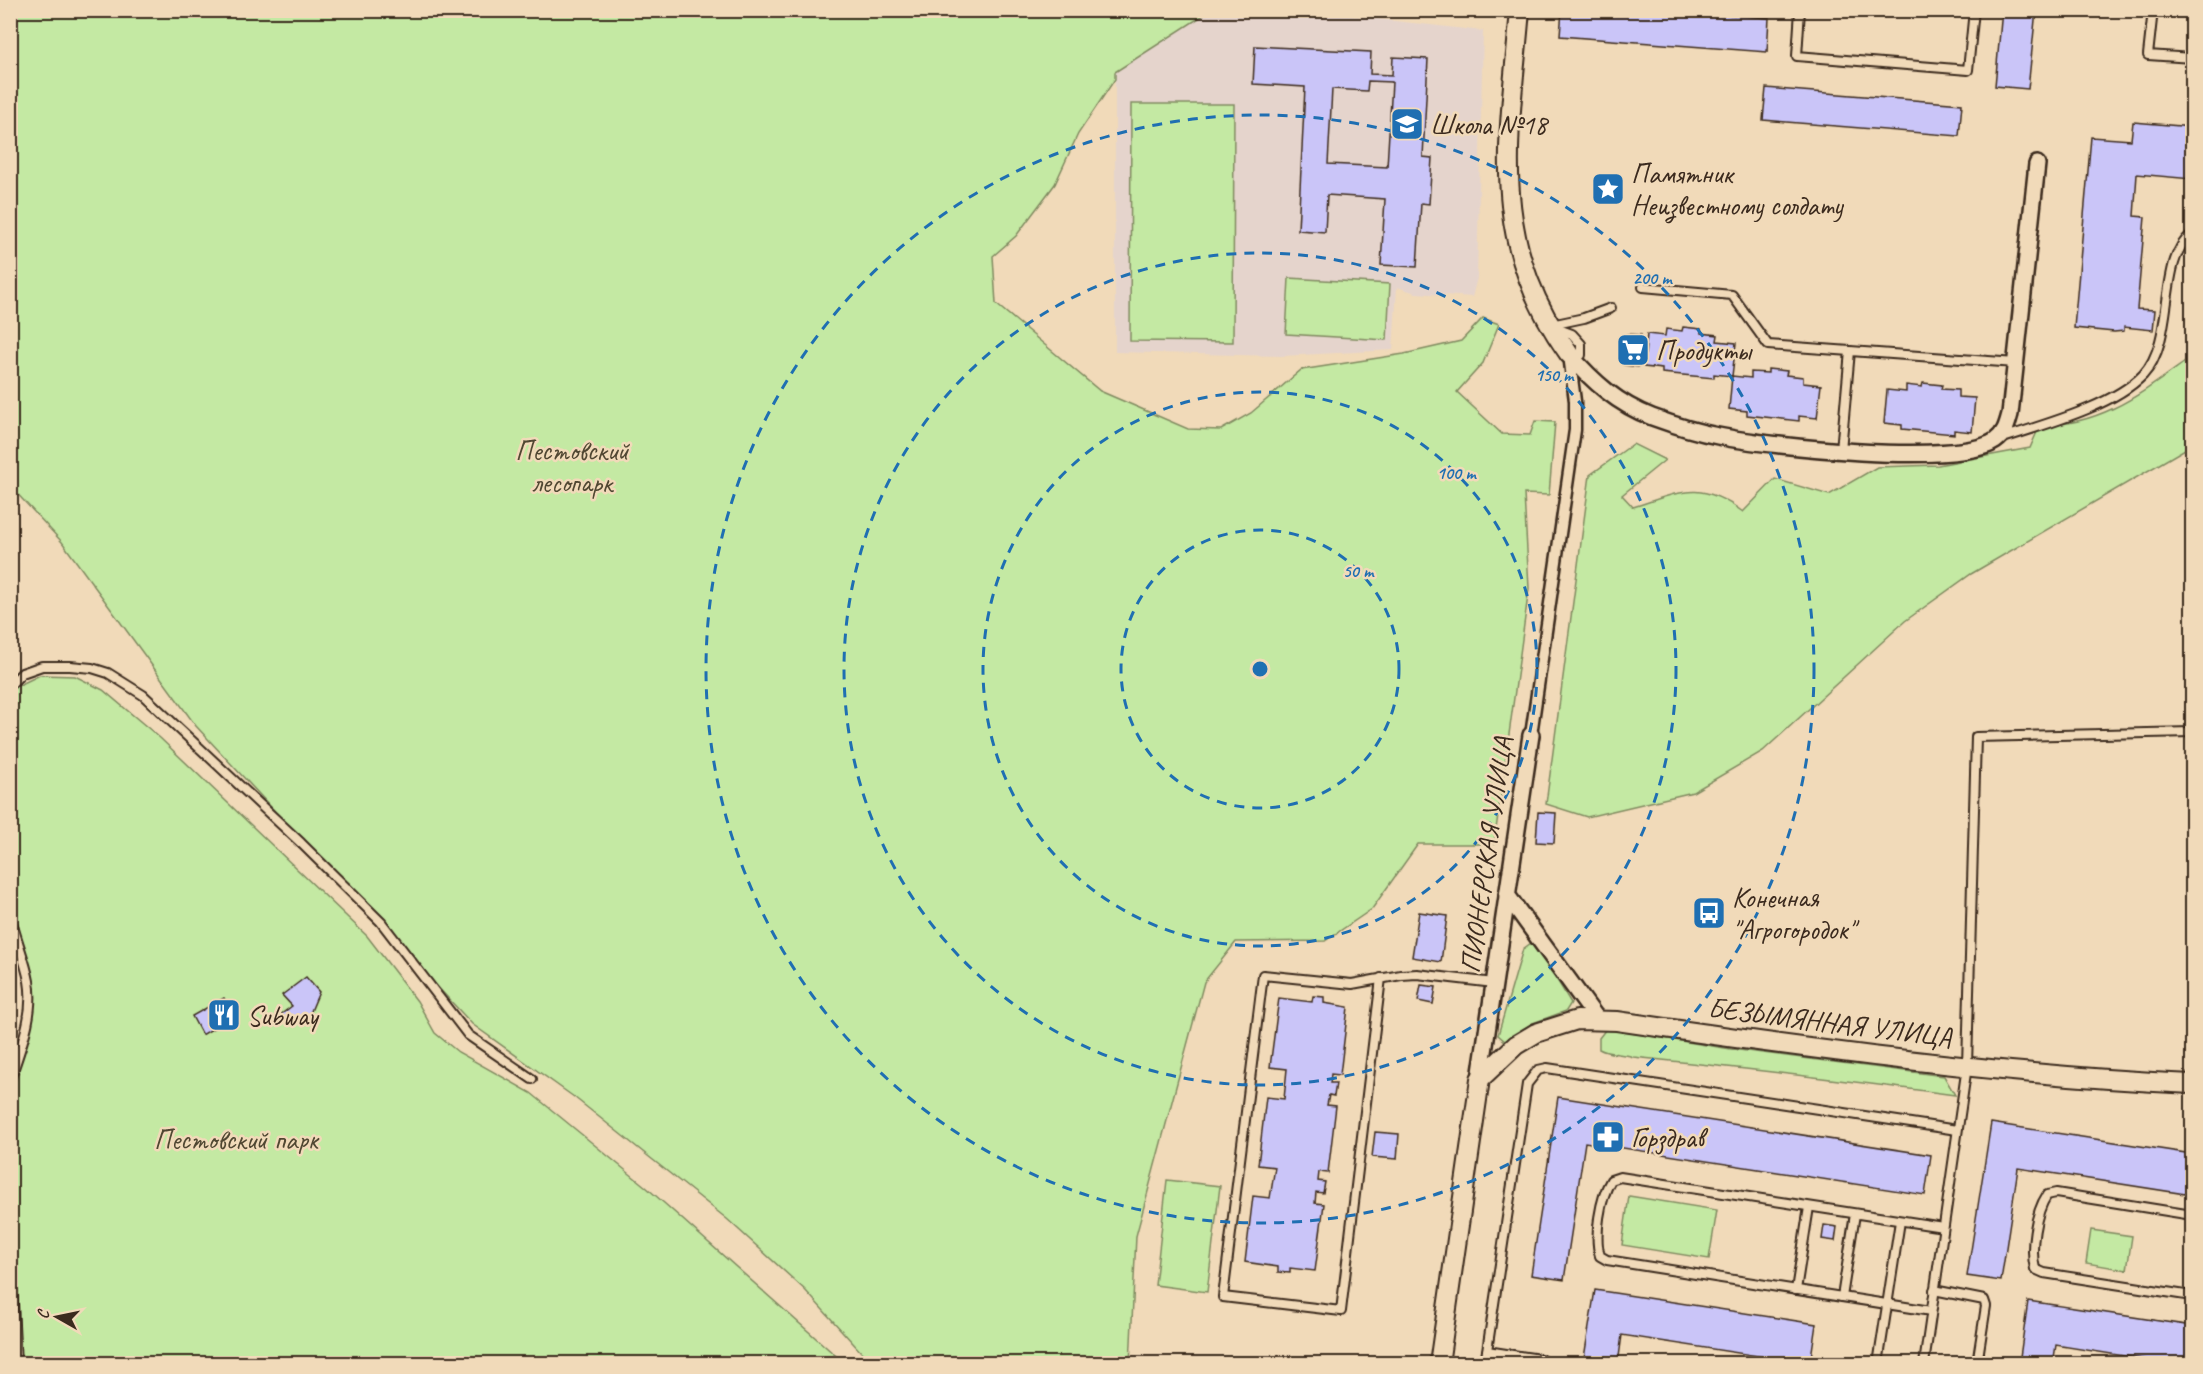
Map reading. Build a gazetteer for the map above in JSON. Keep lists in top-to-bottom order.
{
  "streets": {
    "street": ["ПИОНЕРСКАЯ УЛИЦА", "БЕЗЫМЯННАЯ УЛИЦА"]
  },
  "crossings": [
    ["ПИОНЕРСКАЯ УЛИЦА", "БЕЗЫМЯННАЯ УЛИЦА"]
  ],
  "parks": ["Пестовский лесопарк", "Пестовский парк"],
  "places": {
    "school or university": ["Школа №18"],
    "place": ["Памятник Неизвестному солдату"],
    "supermarket": ["Продукты"],
    "bus stop": ["Конечная \"Агрогородок\""],
    "restaurant": ["Subway"],
    "pharmacy": ["Горздрав"]
  },
  "north": "left",
  "rings": [
    "200 m",
    "150 m",
    "100 m",
    "50 m"
  ]
}
